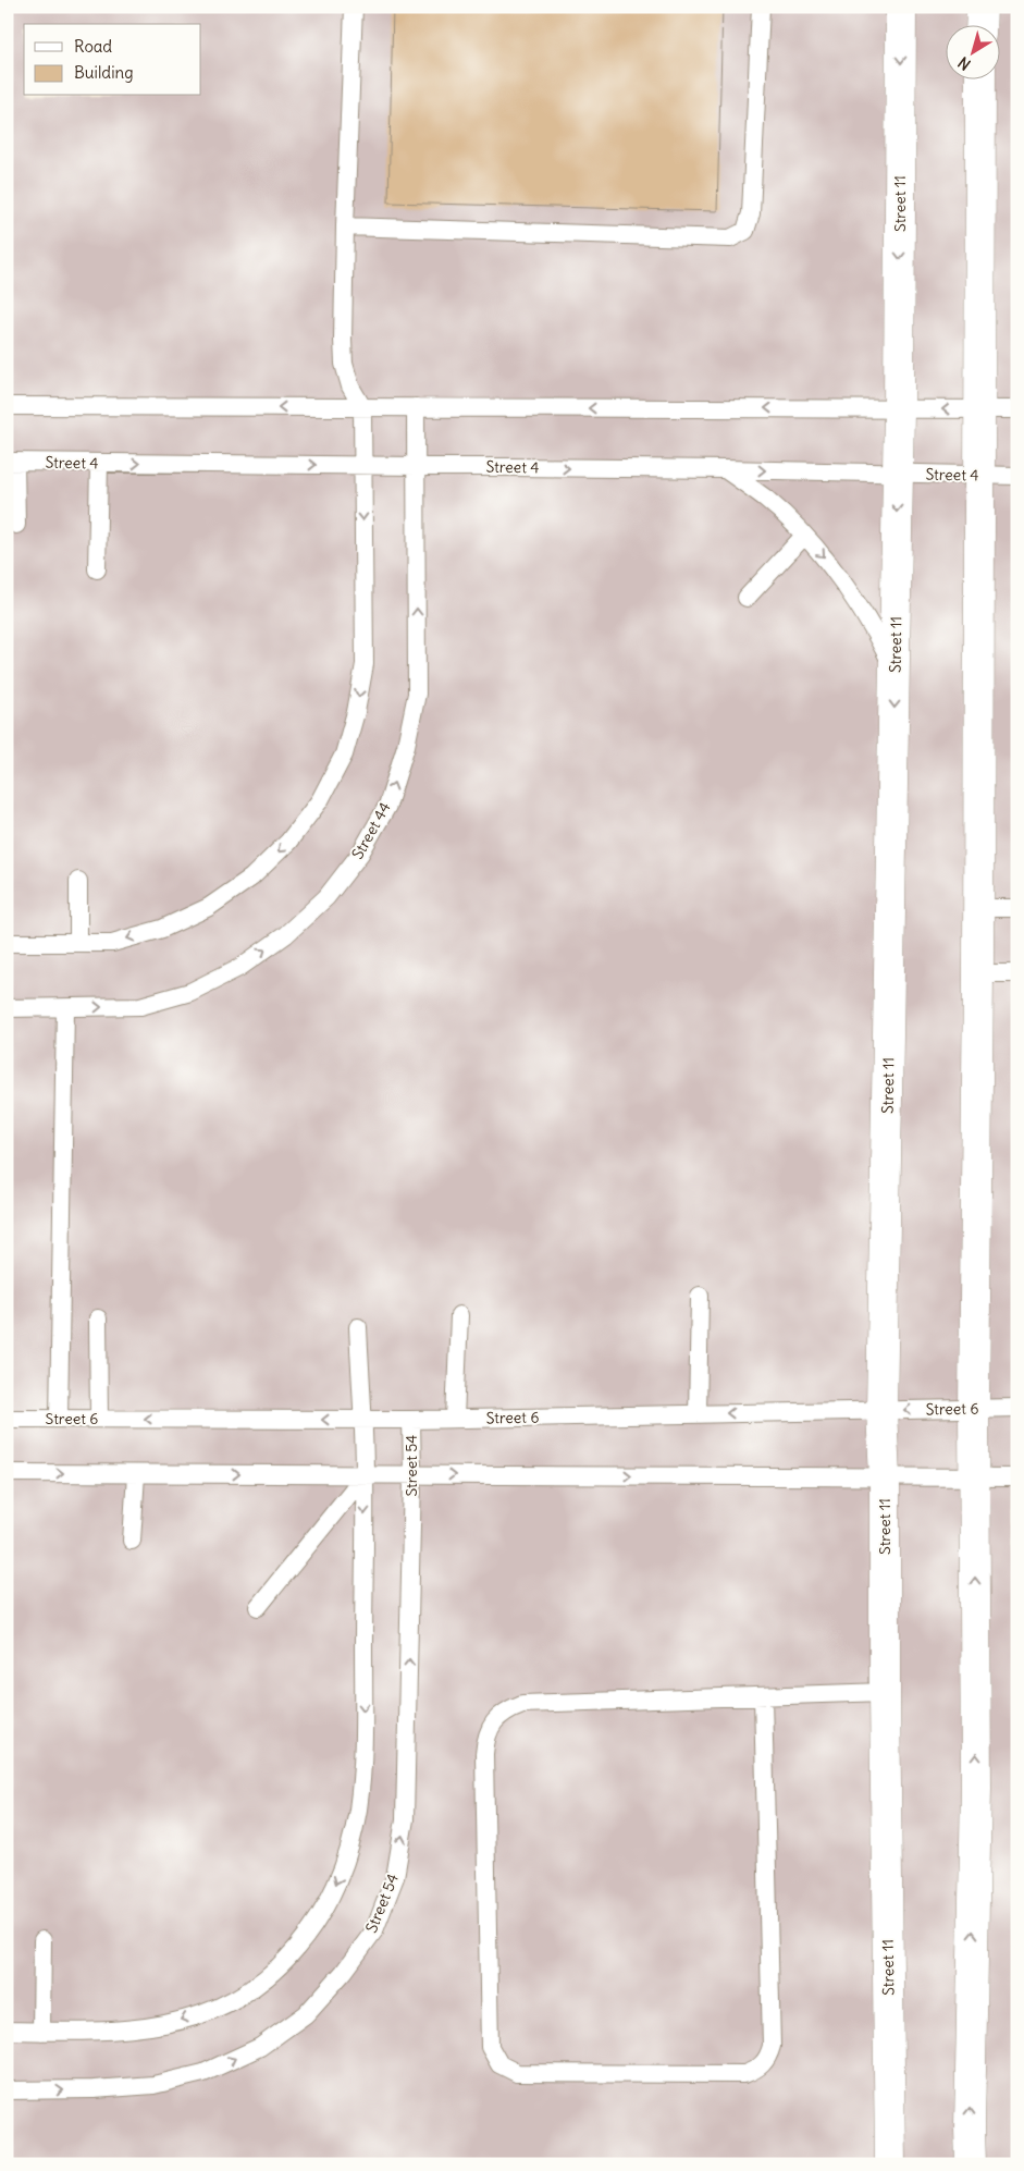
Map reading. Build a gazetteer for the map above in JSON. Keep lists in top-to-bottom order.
{
  "streets": {
    "street": ["Street 11"],
    "lane": [
      "Street 4",
      "Street 44",
      "Street 6",
      "Street 54"
    ]
  },
  "crossings": [
    ["Street 11", "Street 4"],
    ["Street 11", "Street 6"],
    ["Street 4", "Street 44"],
    ["Street 6", "Street 54"]
  ],
  "one_way": ["Street 44", "Street 54"],
  "legend": ["Road", "Building"],
  "north": "bottom left"
}
